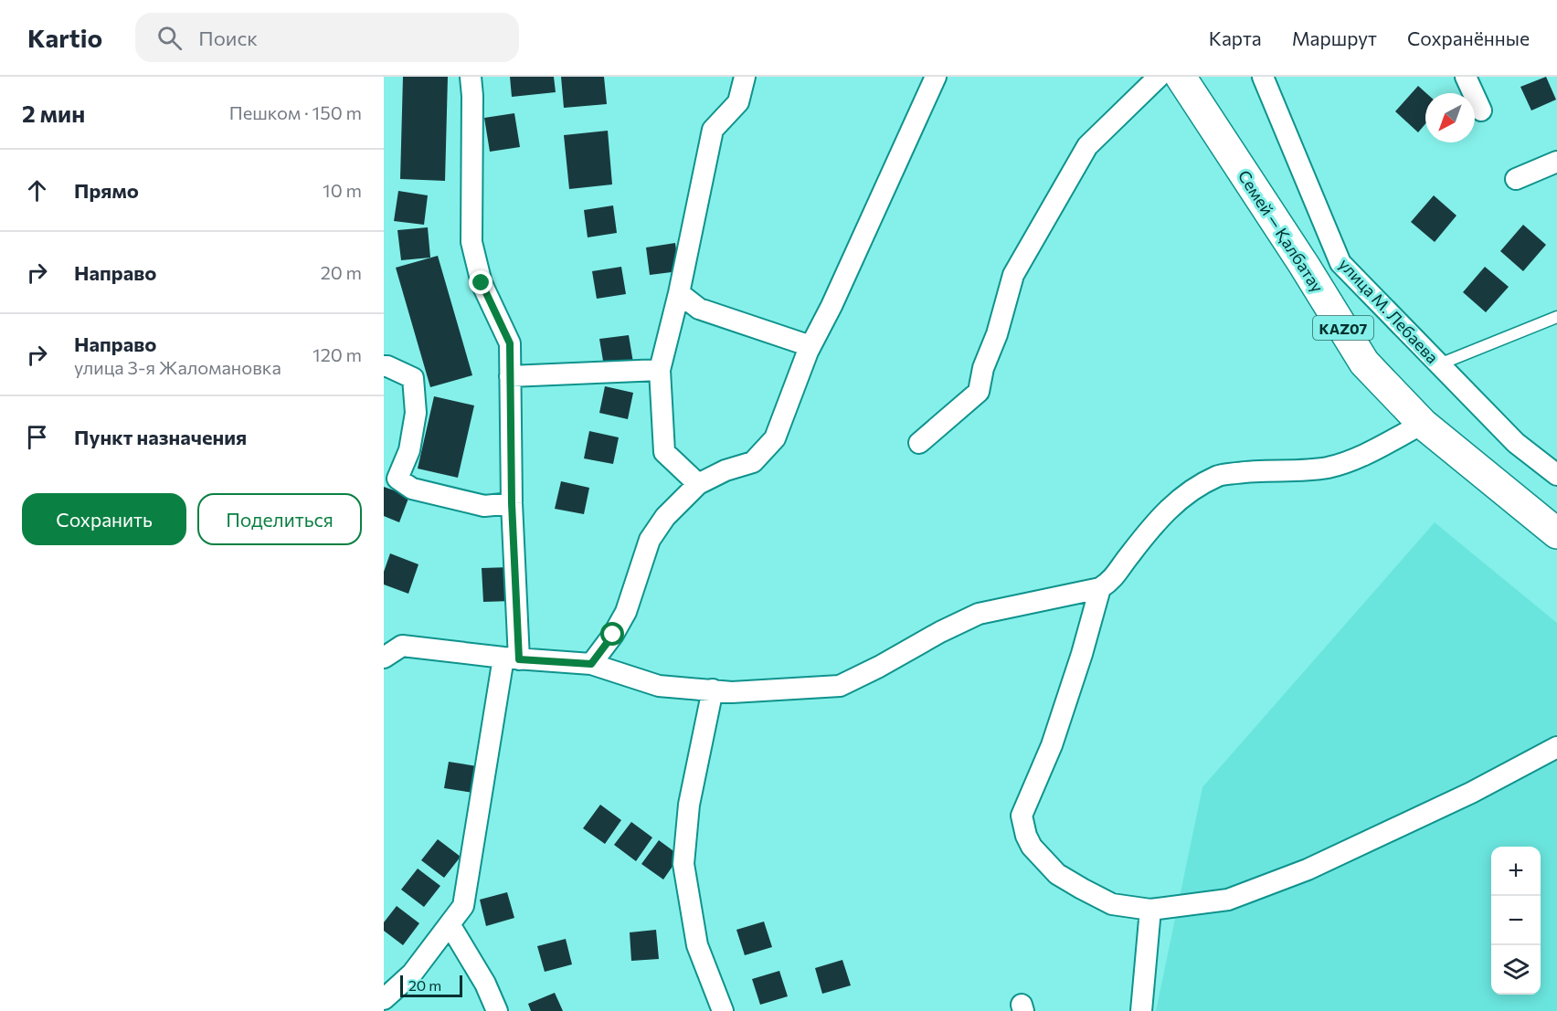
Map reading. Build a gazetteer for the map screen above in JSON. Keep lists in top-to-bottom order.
{
  "streets": {
    "highway": ["Семей — Қалбатау", "KAZ07"],
    "street": ["улица М. Лебаева"]
  },
  "scale_bar": "20 m",
  "north": "bottom left",
  "page": {
    "header": "Kartio",
    "search": "Поиск",
    "nav": ["Карта", "Маршрут", "Сохранённые"],
    "heading": ["2 мин", "Пешком · 150 m"],
    "list": [
      ["Прямо", "10 m"],
      ["Направо", "20 m"],
      ["Направо", "улица 3-я Жаломановка", "120 m"],
      "Пункт назначения"
    ],
    "buttons": ["Сохранить", "Поделиться"],
    "map_buttons": ["+", "−"],
    "scale": "20 m"
  }
}
